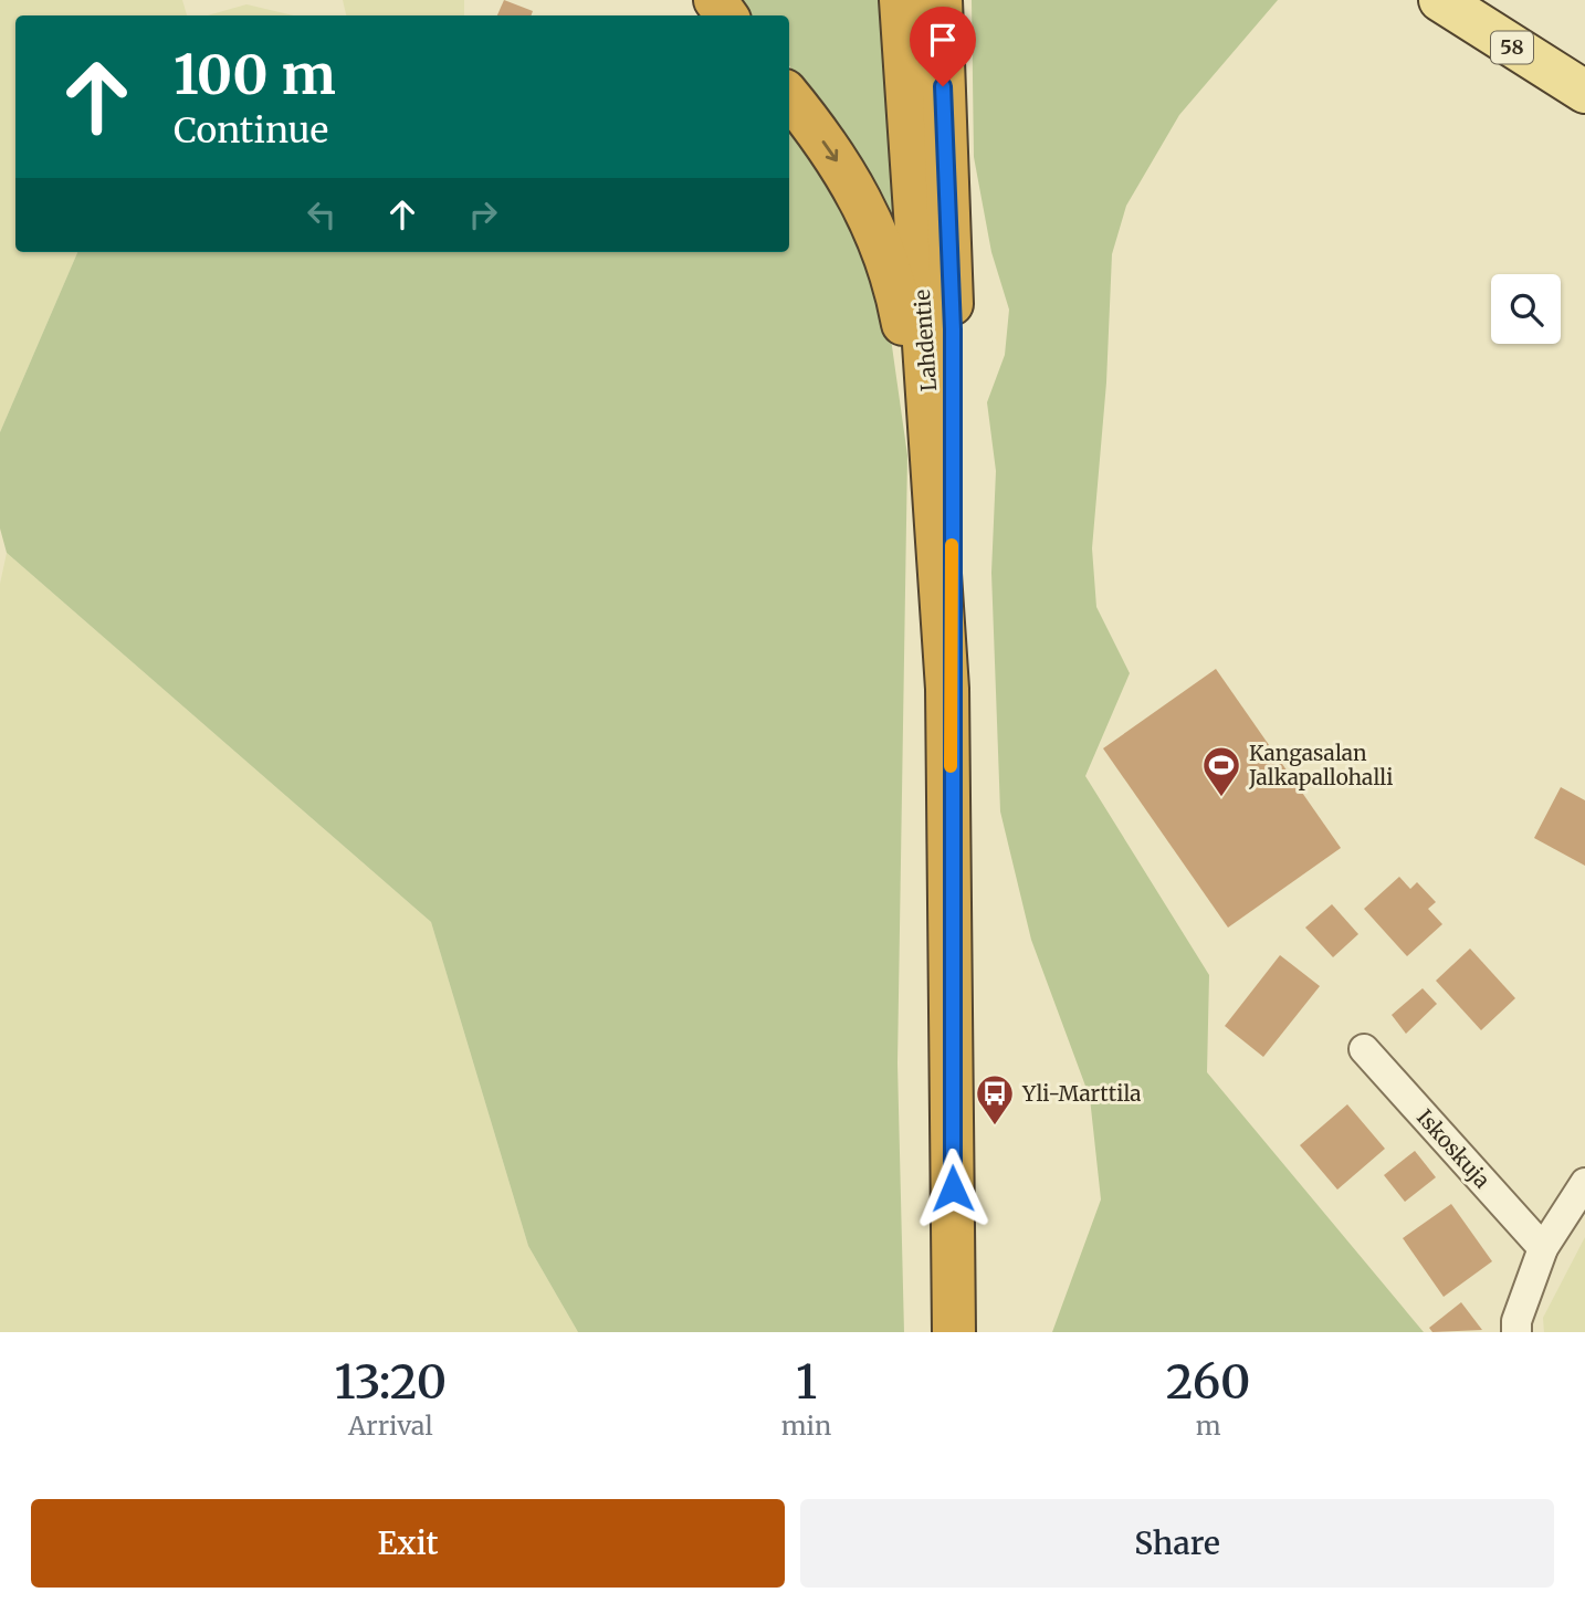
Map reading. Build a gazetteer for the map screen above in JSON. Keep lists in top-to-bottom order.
{
  "streets": {
    "highway": ["Lahdentie"],
    "main road": ["58"],
    "street": ["Iskoskuja"]
  },
  "places": {
    "sports": ["Kangasalan Jalkapallohalli"],
    "bus stop": ["Yli-Marttila"]
  },
  "page": {
    "turn": ["100 m", "Continue"],
    "eta": [
      "13:20",
      "Arrival",
      "1",
      "min",
      "260",
      "m"
    ],
    "buttons": ["Exit", "Share"]
  }
}
